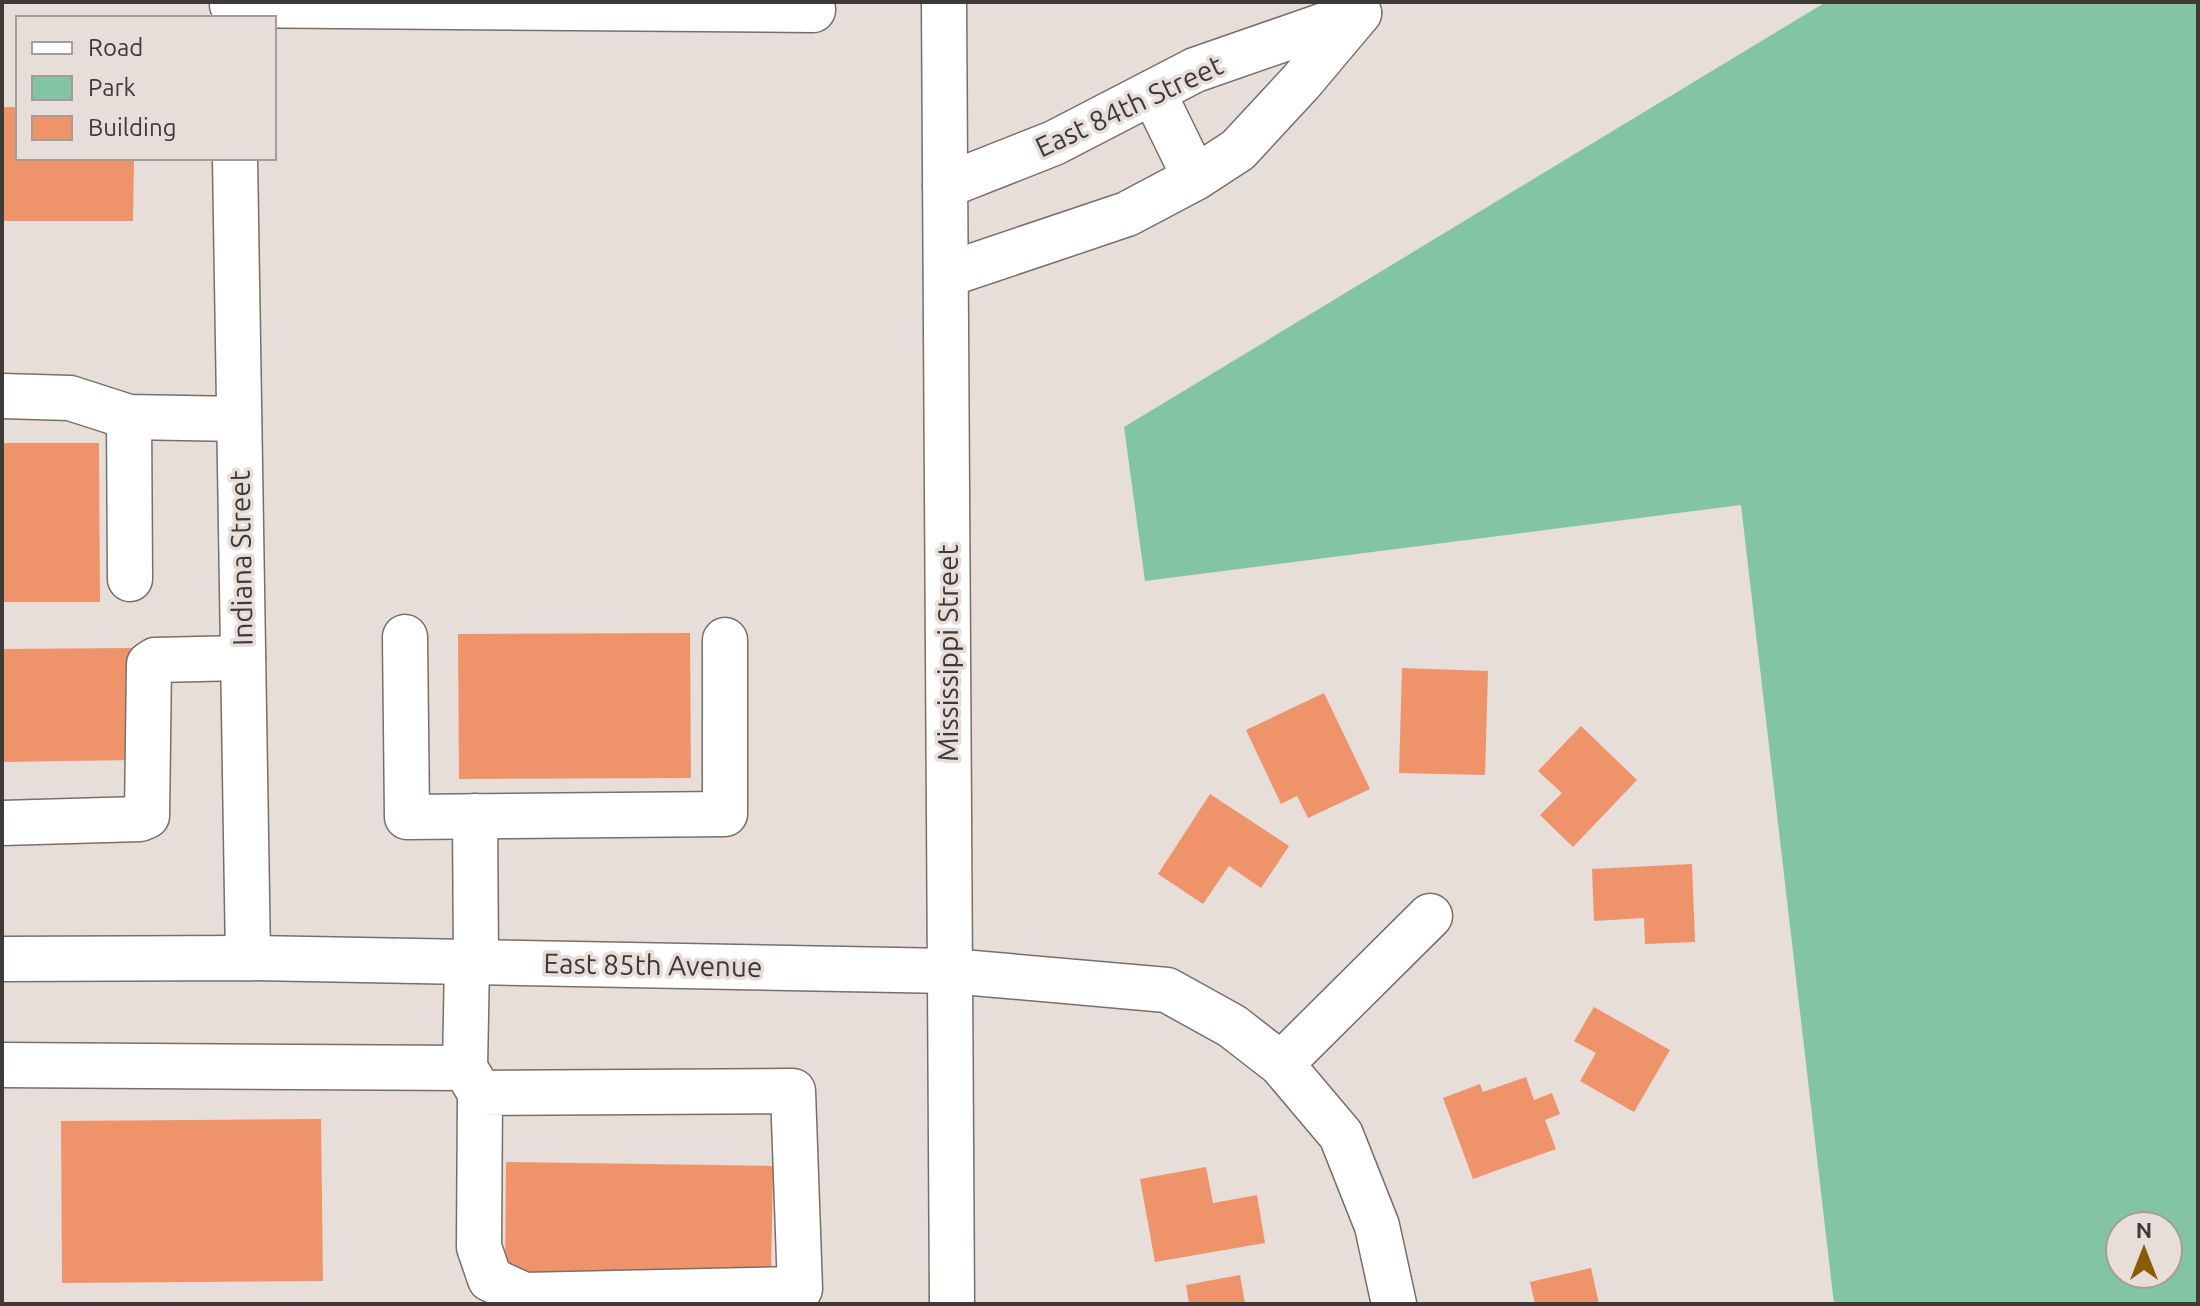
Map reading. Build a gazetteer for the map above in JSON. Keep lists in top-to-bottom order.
{
  "streets": {
    "street": [
      "East 84th Street",
      "Indiana Street",
      "Mississippi Street",
      "East 85th Avenue"
    ]
  },
  "crossings": [
    ["East 84th Street", "Mississippi Street"],
    ["Indiana Street", "East 85th Avenue"],
    ["Mississippi Street", "East 85th Avenue"]
  ],
  "legend": ["Road", "Park", "Building"],
  "north": "top"
}
